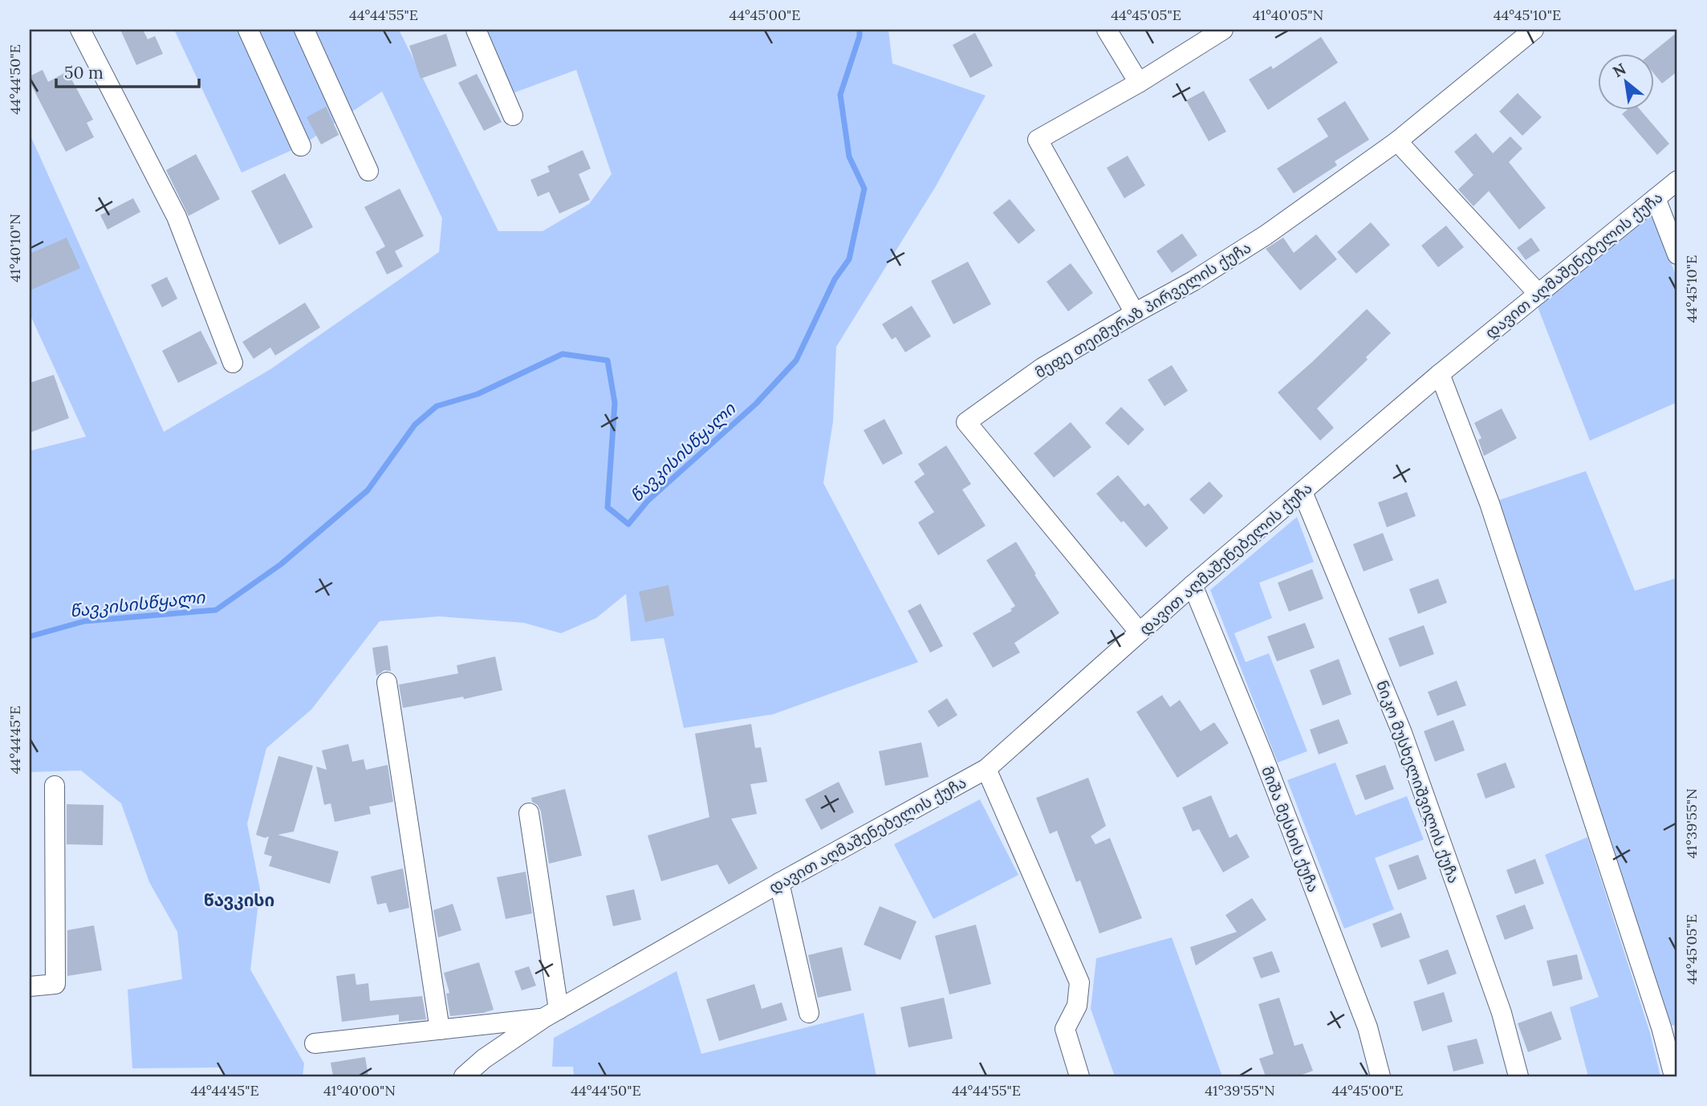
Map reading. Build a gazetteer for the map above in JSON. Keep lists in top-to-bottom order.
{
  "streets": {
    "street": [
      "დავით აღმაშენებელის ქუჩა",
      "მეფე თეიმურაზ პირველის ქუჩა",
      "ნიკო მუსხელიშვილის ქუჩა",
      "მიშა მესხის ქუჩა"
    ]
  },
  "crossings": [
    ["დავით აღმაშენებელის ქუჩა", "მეფე თეიმურაზ პირველის ქუჩა"],
    ["დავით აღმაშენებელის ქუჩა", "ნიკო მუსხელიშვილის ქუჩა"],
    ["დავით აღმაშენებელის ქუჩა", "მიშა მესხის ქუჩა"]
  ],
  "districts": ["წავკისი"],
  "water": ["წავკისისწყალი"],
  "scale_bar": "50 m",
  "north": "top left",
  "coordinates": [
    "44°44'55\"E",
    "44°45'00\"E",
    "44°45'05\"E",
    "41°40'05\"N",
    "44°45'10\"E",
    "44°44'50\"E",
    "41°40'10\"N",
    "44°44'45\"E",
    "41°39'55\"N",
    "41°40'00\"N"
  ]
}
